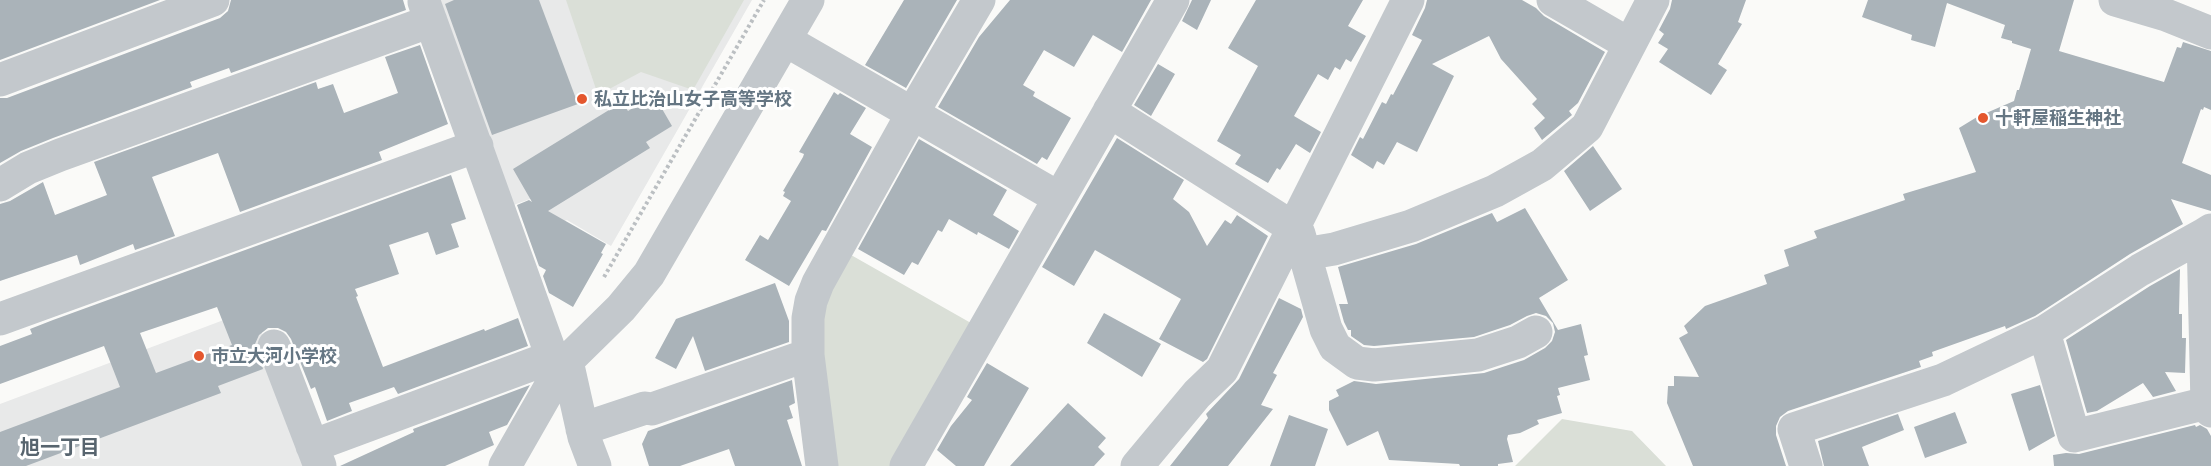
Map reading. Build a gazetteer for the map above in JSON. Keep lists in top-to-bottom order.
{
  "districts": ["旭一丁目"],
  "places": ["私立比治山女子高等学校", "十軒屋稲生神社", "市立大河小学校"]
}
